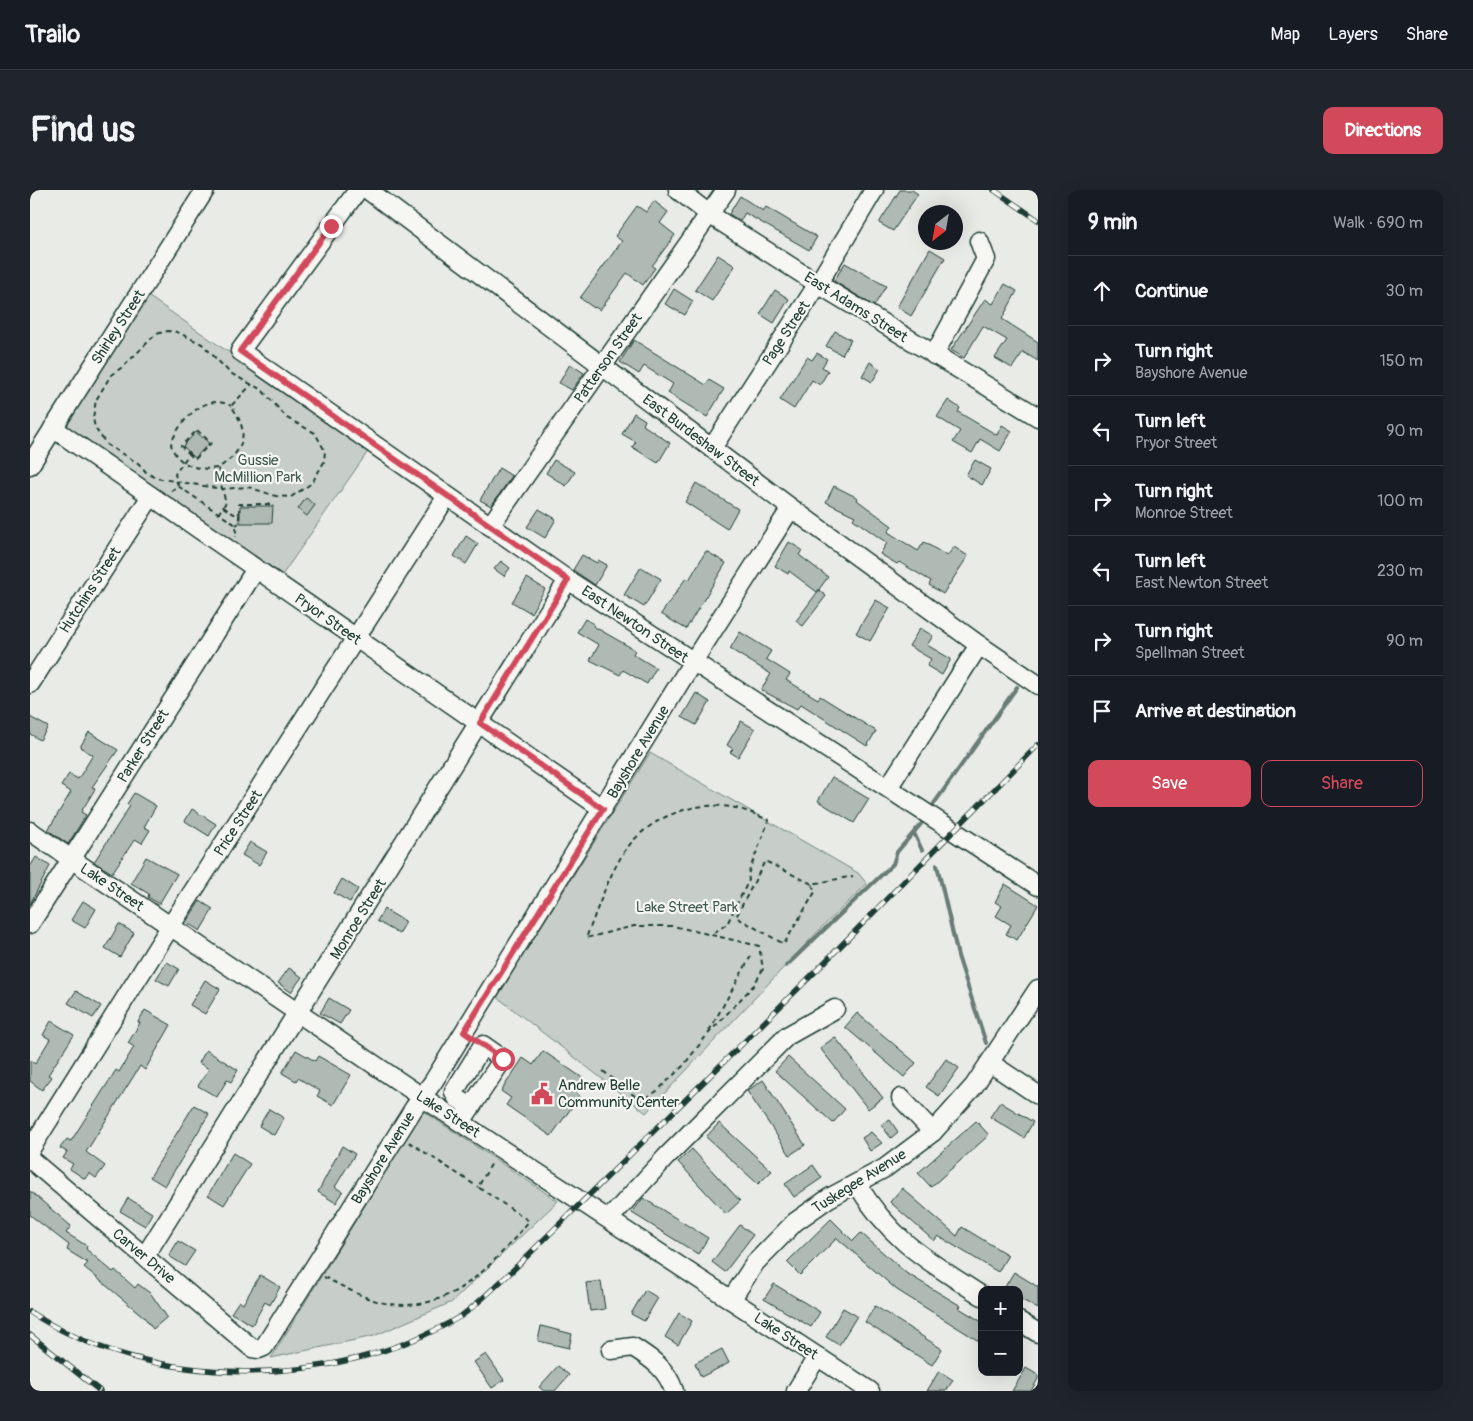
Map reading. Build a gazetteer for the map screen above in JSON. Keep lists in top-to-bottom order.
{
  "streets": {
    "street": [
      "East Adams Street",
      "Shirley Street",
      "Page Street",
      "Patterson Street",
      "East Burdeshaw Street",
      "Hutchins Street",
      "Pryor Street",
      "East Newton Street",
      "Parker Street",
      "Bayshore Avenue",
      "Price Street",
      "Lake Street",
      "Monroe Street",
      "Tuskegee Avenue",
      "Carver Drive"
    ]
  },
  "crossings": [
    ["East Adams Street", "Page Street"],
    ["East Adams Street", "Patterson Street"],
    ["Shirley Street", "Pryor Street"],
    ["Page Street", "East Burdeshaw Street"],
    ["Patterson Street", "East Burdeshaw Street"],
    ["Patterson Street", "East Newton Street"],
    ["East Burdeshaw Street", "Bayshore Avenue"],
    ["Hutchins Street", "Pryor Street"],
    ["Pryor Street", "Parker Street"],
    ["Pryor Street", "Bayshore Avenue"],
    ["Pryor Street", "Price Street"],
    ["Pryor Street", "Monroe Street"],
    ["East Newton Street", "Bayshore Avenue"],
    ["East Newton Street", "Price Street"],
    ["East Newton Street", "Monroe Street"],
    ["Parker Street", "Lake Street"],
    ["Bayshore Avenue", "Lake Street"],
    ["Bayshore Avenue", "Carver Drive"],
    ["Price Street", "Lake Street"],
    ["Lake Street", "Monroe Street"],
    ["Lake Street", "Tuskegee Avenue"],
    ["Monroe Street", "Carver Drive"]
  ],
  "parks": ["Gussie McMillion Park", "Lake Street Park"],
  "places": {
    "public building": ["Andrew Belle Community Center"]
  },
  "north": "bottom left",
  "page": {
    "header": "Trailo",
    "nav": ["Map", "Layers", "Share"],
    "buttons": [
      "Directions",
      ["Save", "Share"]
    ],
    "title": "Find us",
    "heading": ["9 min", "Walk · 690 m"],
    "list": [
      ["Continue", "30 m"],
      ["Turn right", "Bayshore Avenue", "150 m"],
      ["Turn left", "Pryor Street", "90 m"],
      ["Turn right", "Monroe Street", "100 m"],
      ["Turn left", "East Newton Street", "230 m"],
      ["Turn right", "Spellman Street", "90 m"],
      "Arrive at destination"
    ],
    "map_buttons": ["+", "−"]
  }
}
